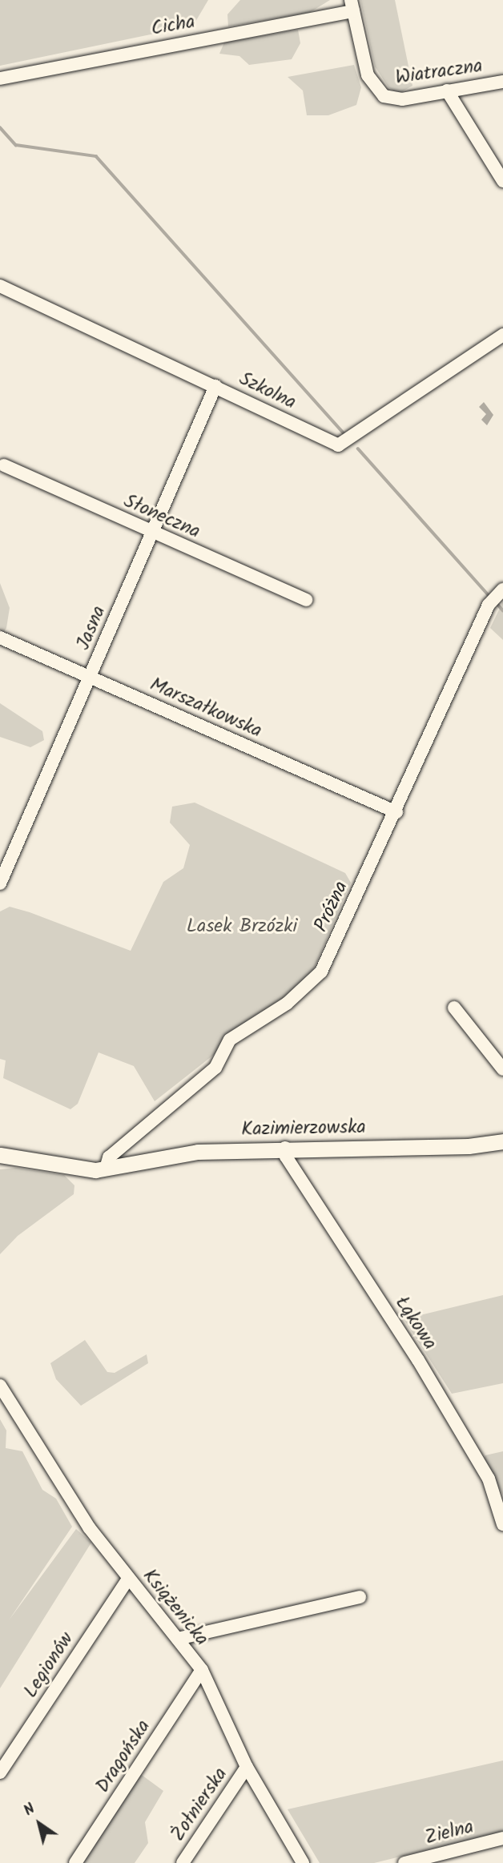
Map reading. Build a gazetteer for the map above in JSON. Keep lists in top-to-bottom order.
{
  "streets": {
    "street": [
      "Cicha",
      "Wiatraczna",
      "Szkolna",
      "Słoneczna",
      "Jasna",
      "Marszałkowska",
      "Próżna",
      "Kazimierzowska",
      "Łąkowa",
      "Książenicka",
      "Legionów",
      "Dragońska",
      "Żołnierska",
      "Zielna"
    ]
  },
  "crossings": [
    ["Cicha", "Wiatraczna"],
    ["Szkolna", "Jasna"],
    ["Słoneczna", "Jasna"],
    ["Jasna", "Marszałkowska"],
    ["Marszałkowska", "Próżna"],
    ["Próżna", "Kazimierzowska"],
    ["Kazimierzowska", "Łąkowa"],
    ["Książenicka", "Legionów"],
    ["Książenicka", "Dragońska"],
    ["Książenicka", "Żołnierska"]
  ],
  "parks": ["Lasek Brzózki"],
  "north": "top left"
}
